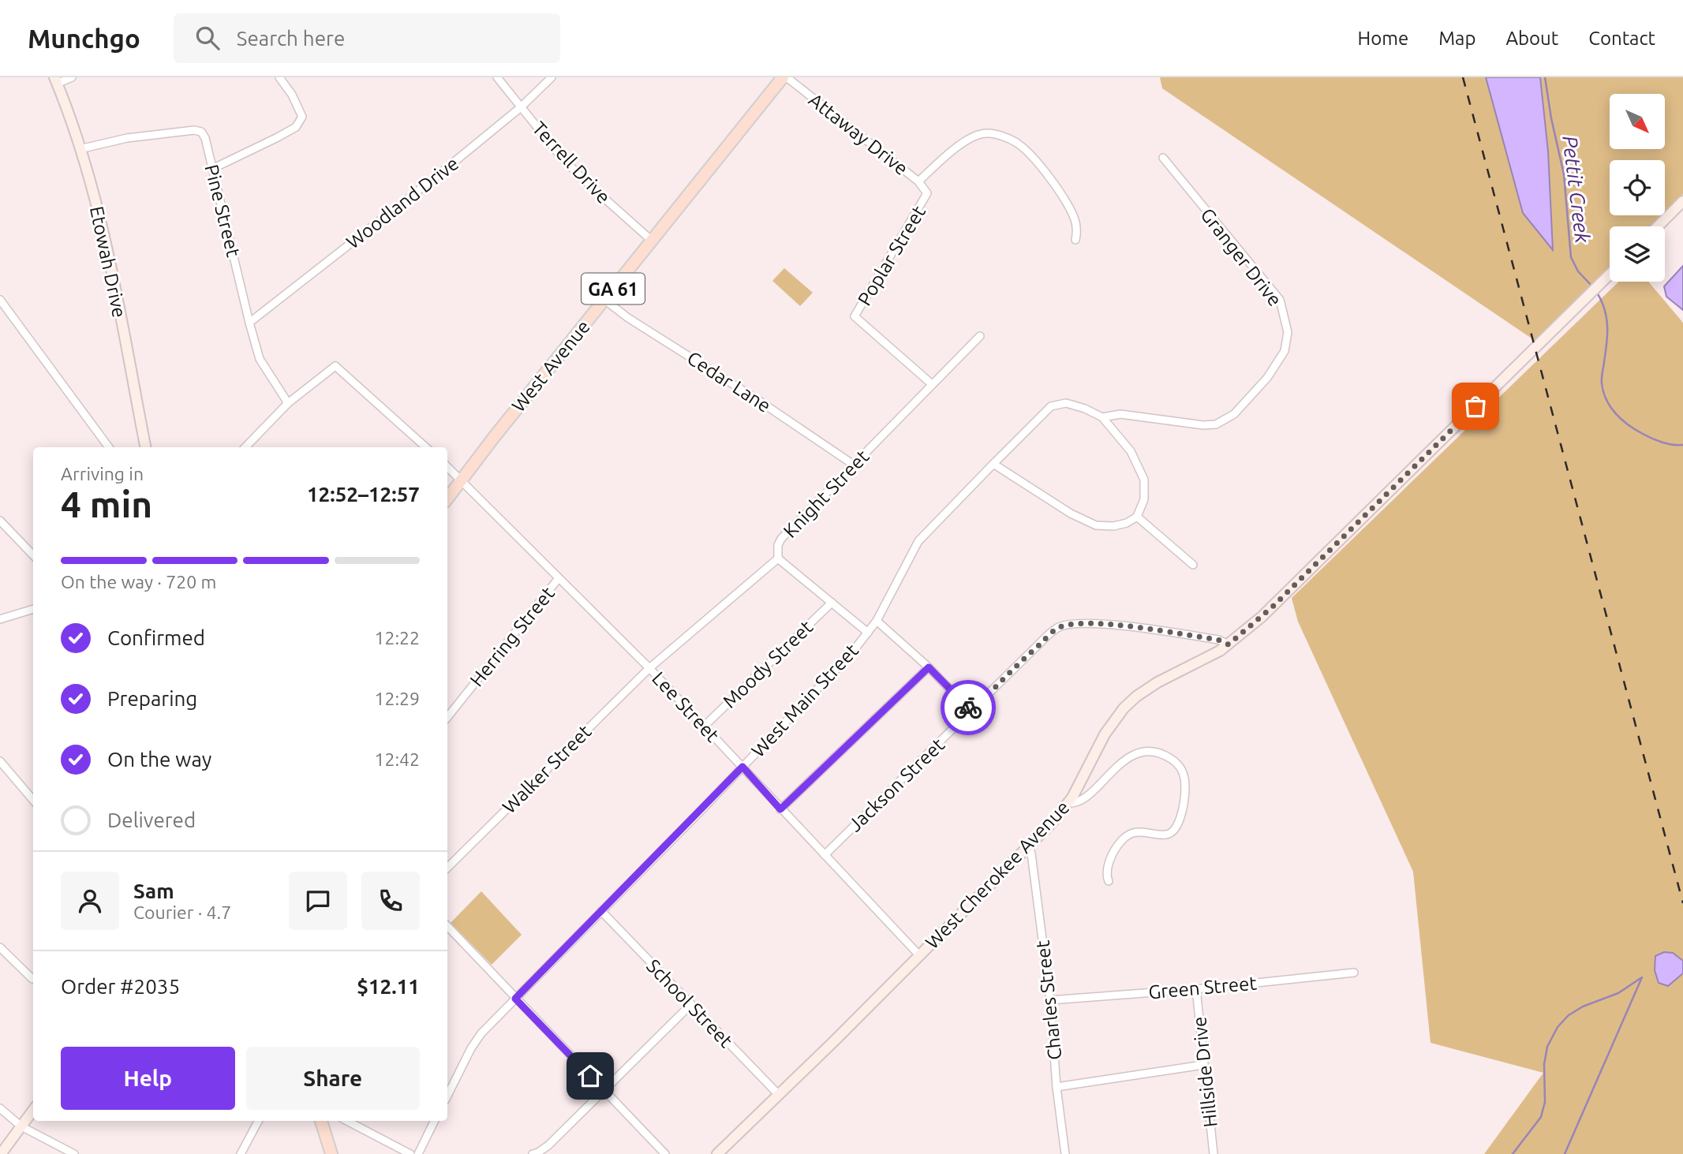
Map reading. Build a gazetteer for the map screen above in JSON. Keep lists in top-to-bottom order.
{
  "streets": {
    "main road": [
      "Etowah Drive",
      "GA 61",
      "West Avenue",
      "West Cherokee Avenue"
    ],
    "street": [
      "Attaway Drive",
      "Terrell Drive",
      "Woodland Drive",
      "Pine Street",
      "Poplar Street",
      "Granger Drive",
      "Cedar Lane",
      "Knight Street",
      "Herring Street",
      "Moody Street",
      "West Main Street",
      "Lee Street",
      "Walker Street",
      "Jackson Street",
      "Green Street",
      "Charles Street",
      "School Street",
      "Hillside Drive"
    ]
  },
  "crossings": [
    ["Attaway Drive", "Poplar Street"],
    ["Attaway Drive", "West Avenue"],
    ["Terrell Drive", "Woodland Drive"],
    ["Terrell Drive", "West Avenue"],
    ["Woodland Drive", "Pine Street"],
    ["Pine Street", "Etowah Drive"],
    ["Poplar Street", "Knight Street"],
    ["Granger Drive", "West Main Street"],
    ["West Avenue", "Cedar Lane"],
    ["West Avenue", "Lee Street"],
    ["Cedar Lane", "Knight Street"],
    ["Knight Street", "Lee Street"],
    ["Knight Street", "Walker Street"],
    ["Herring Street", "Lee Street"],
    ["Moody Street", "Lee Street"],
    ["West Main Street", "Lee Street"],
    ["West Main Street", "School Street"],
    ["Lee Street", "Walker Street"],
    ["Lee Street", "Jackson Street"],
    ["Lee Street", "West Cherokee Avenue"],
    ["Jackson Street", "West Cherokee Avenue"],
    ["West Cherokee Avenue", "Charles Street"],
    ["West Cherokee Avenue", "School Street"],
    ["Green Street", "Charles Street"],
    ["Green Street", "Hillside Drive"]
  ],
  "water": ["Pettit Creek"],
  "north": "bottom right",
  "page": {
    "header": "Munchgo",
    "search": "Search here",
    "nav": [
      "Home",
      "Map",
      "About",
      "Contact"
    ],
    "heading": ["4 min", "Arriving in", "12:52–12:57"],
    "panel": [
      "Sam",
      "Courier · 4.7",
      "Order #2035",
      "$12.11"
    ],
    "bar": "On the way · 720 m",
    "list": [
      ["Confirmed", "12:22"],
      ["Preparing", "12:29"],
      ["On the way", "12:42"],
      "Delivered"
    ],
    "buttons": ["Help", "Share"]
  }
}
